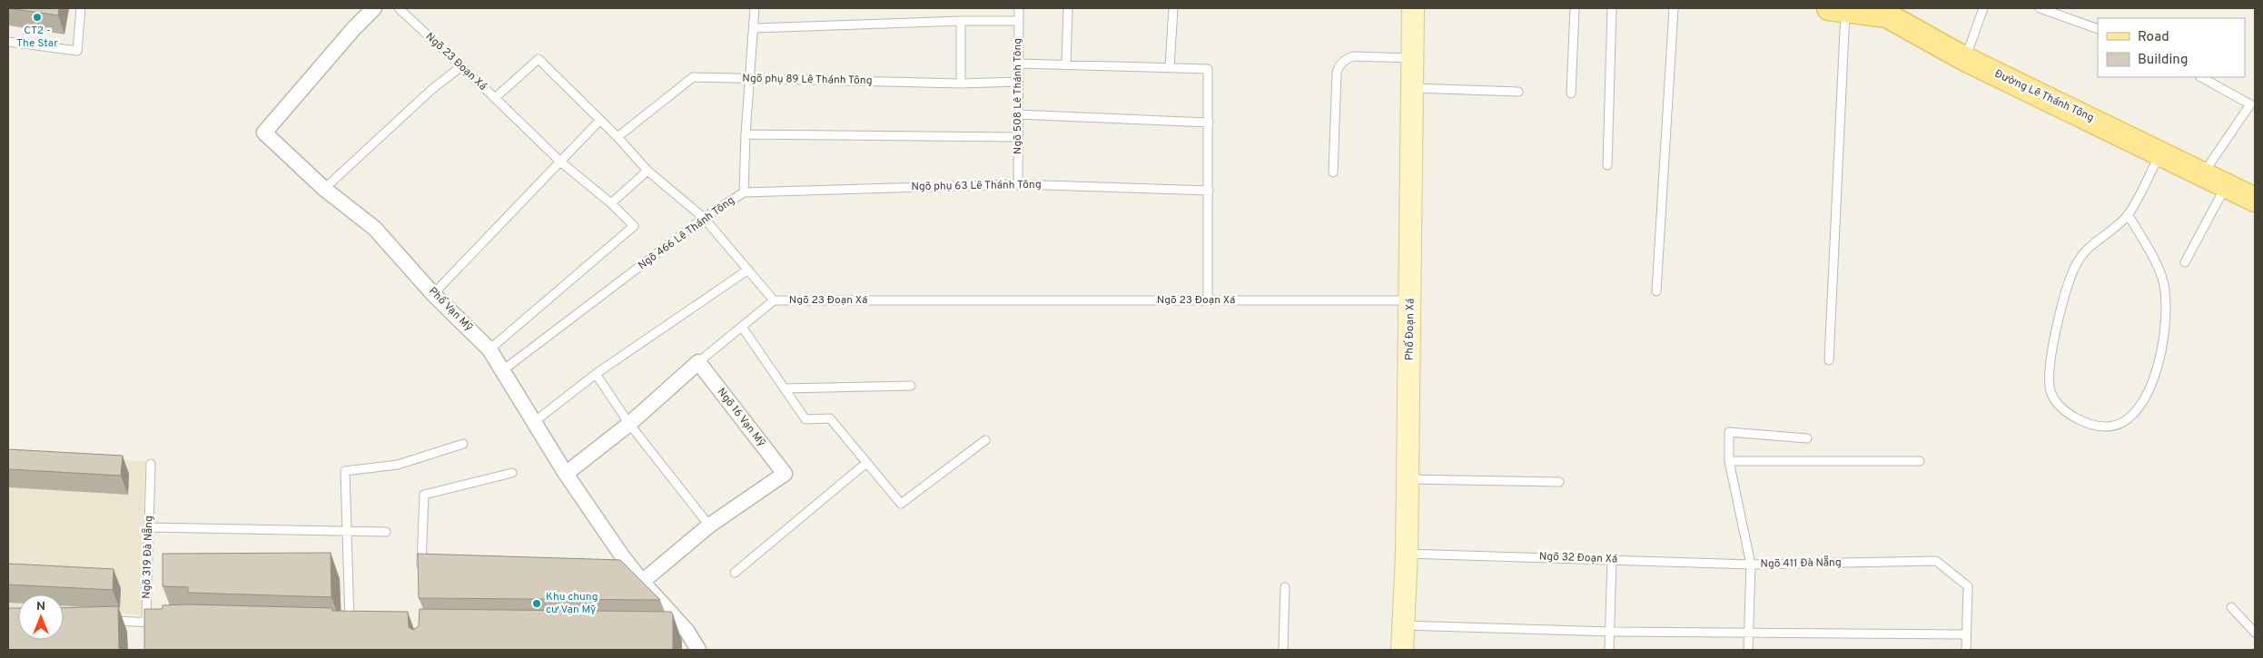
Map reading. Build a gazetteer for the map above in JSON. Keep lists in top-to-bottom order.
{
  "streets": {
    "main road": ["Đường Lê Thánh Tông"],
    "street": ["Phố Vạn Mỹ", "Phố Đoạn Xá", "Ngõ 16 Vạn Mỹ"],
    "lane": [
      "Ngõ 23 Đoạn Xá",
      "Ngõ phụ 89 Lê Thánh Tông",
      "Ngõ 508 Lê Thánh Tông",
      "Ngõ phụ 63 Lê Thánh Tông",
      "Ngõ 466 Lê Thánh Tông",
      "Ngõ 319 Đà Nẵng",
      "Ngõ 32 Đoạn Xá",
      "Ngõ 411 Đà Nẵng"
    ]
  },
  "crossings": [
    ["Ngõ 23 Đoạn Xá", "Ngõ phụ 89 Lê Thánh Tông"],
    ["Ngõ 23 Đoạn Xá", "Ngõ 466 Lê Thánh Tông"],
    ["Ngõ 23 Đoạn Xá", "Phố Đoạn Xá"],
    ["Ngõ phụ 89 Lê Thánh Tông", "Ngõ 508 Lê Thánh Tông"],
    ["Ngõ phụ 89 Lê Thánh Tông", "Ngõ 466 Lê Thánh Tông"],
    ["Ngõ 508 Lê Thánh Tông", "Ngõ phụ 63 Lê Thánh Tông"],
    ["Ngõ phụ 63 Lê Thánh Tông", "Ngõ 466 Lê Thánh Tông"],
    ["Ngõ 466 Lê Thánh Tông", "Phố Vạn Mỹ"],
    ["Phố Vạn Mỹ", "Ngõ 16 Vạn Mỹ"],
    ["Phố Đoạn Xá", "Ngõ 32 Đoạn Xá"],
    ["Ngõ 32 Đoạn Xá", "Ngõ 411 Đà Nẵng"]
  ],
  "places": ["CT2 - The Star", "Khu chung cư Vạn Mỹ"],
  "legend": ["Road", "Building"],
  "north": "top"
}
